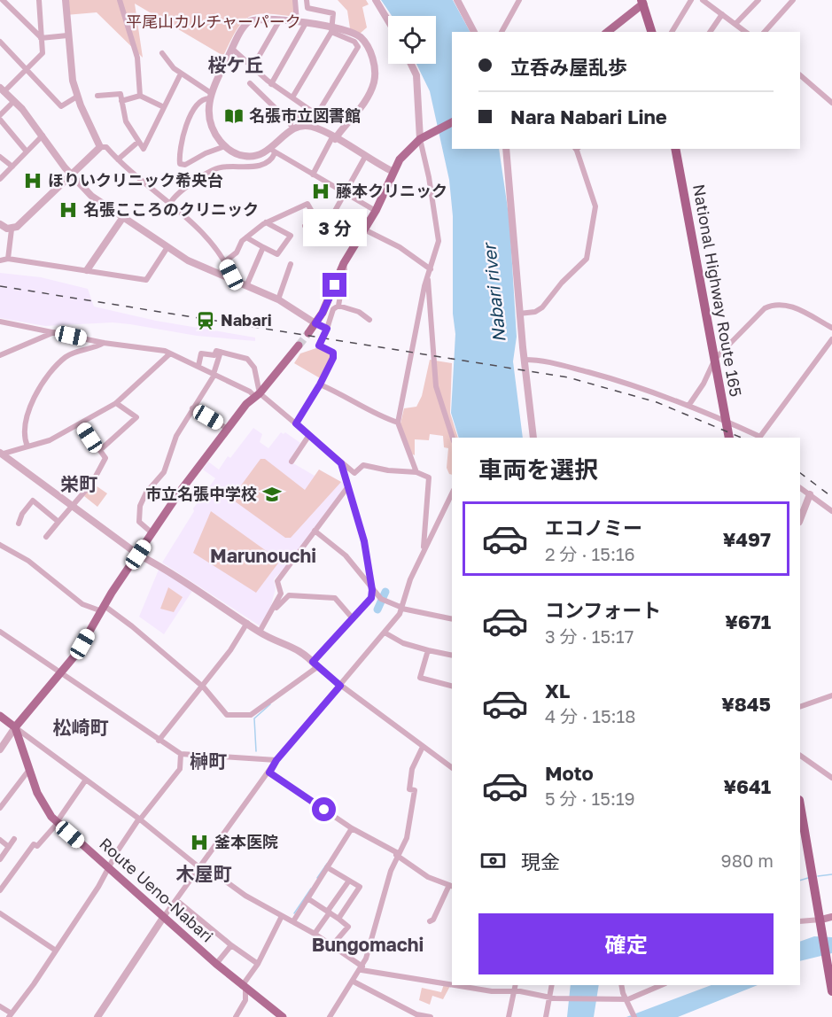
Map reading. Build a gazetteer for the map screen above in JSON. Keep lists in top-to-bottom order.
{
  "streets": {
    "highway": ["National Highway Route 165"],
    "main road": ["Route Ueno-Nabari"]
  },
  "districts": [
    "桜ケ丘",
    "栄町",
    "Marunouchi",
    "松崎町",
    "榊町",
    "木屋町",
    "Bungomachi"
  ],
  "water": ["Nabari river"],
  "parks": ["平尾山カルチャーパーク"],
  "places": {
    "library": ["名張市立図書館"],
    "hospital": [
      "ほりいクリニック希央台",
      "藤本クリニック",
      "名張こころのクリニック",
      "釜本医院"
    ],
    "station": ["Nabari"],
    "school or university": ["市立名張中学校"]
  },
  "page": {
    "banner": ["立呑み屋乱歩", "Nara Nabari Line"],
    "bubble": "3 分",
    "heading": "車両を選択",
    "list": [
      {
        "name": "エコノミー",
        "note": "2 分 · 15:16",
        "value": "¥497"
      },
      {
        "name": "コンフォート",
        "note": "3 分 · 15:17",
        "value": "¥671"
      },
      {
        "name": "XL",
        "note": "4 分 · 15:18",
        "value": "¥845"
      },
      {
        "name": "Moto",
        "note": "5 分 · 15:19",
        "value": "¥641"
      }
    ],
    "pay": ["現金", "980 m"],
    "buttons": "確定"
  }
}
